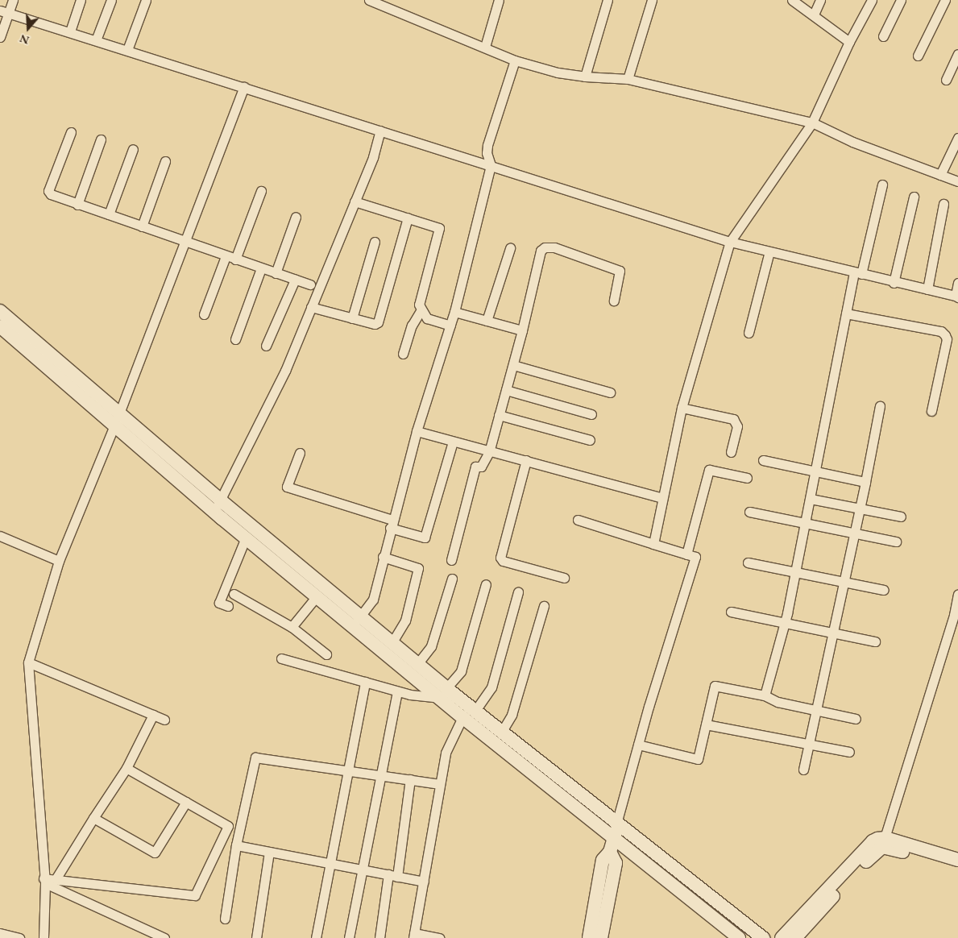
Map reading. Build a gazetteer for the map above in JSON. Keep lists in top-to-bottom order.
{
  "north": "bottom"
}
